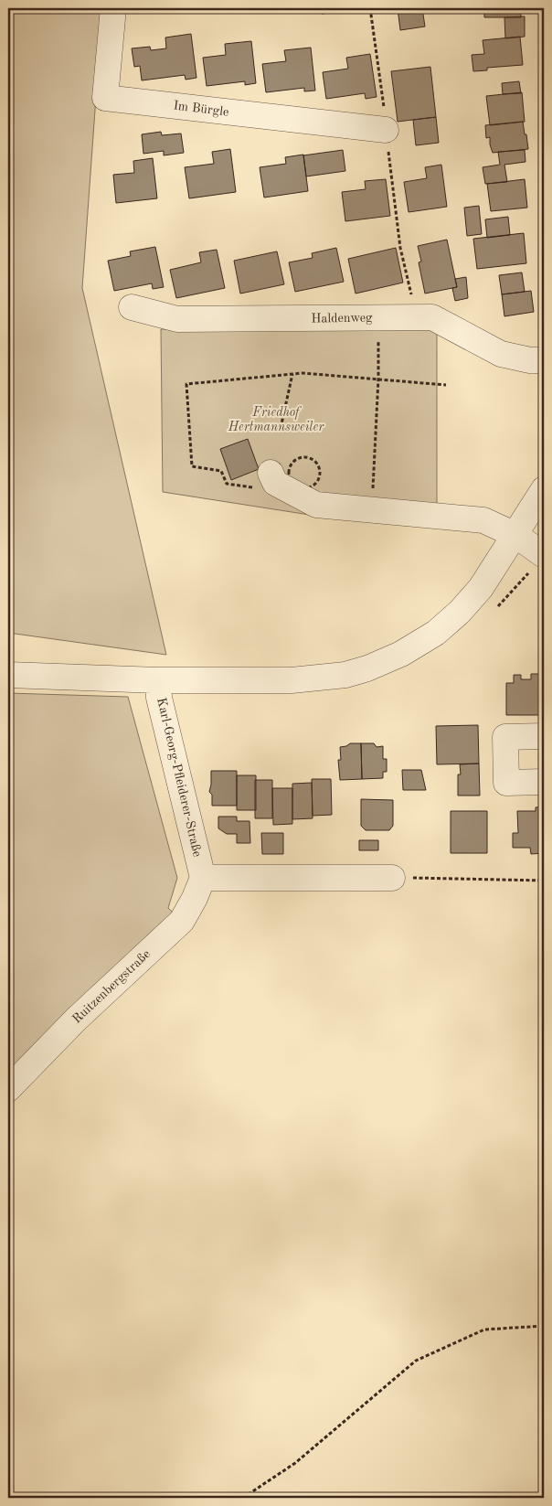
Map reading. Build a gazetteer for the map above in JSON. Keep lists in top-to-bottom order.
{
  "streets": {
    "street": [
      "Im Bürgle",
      "Haldenweg",
      "Karl-Georg-Pfleiderer-Straße",
      "Ruitzenbergstraße"
    ]
  },
  "crossings": [
    ["Karl-Georg-Pfleiderer-Straße", "Ruitzenbergstraße"]
  ],
  "parks": ["Friedhof Hertmannsweiler"]
}
